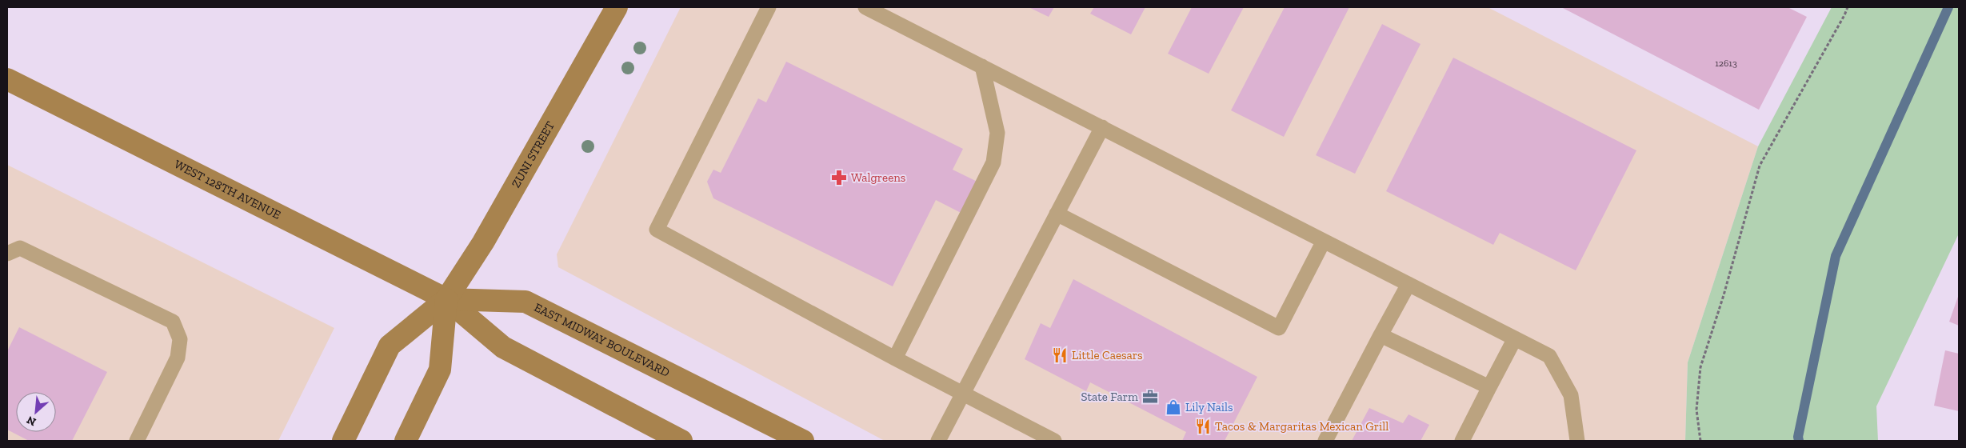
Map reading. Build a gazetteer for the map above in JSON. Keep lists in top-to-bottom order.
{
  "streets": {
    "main road": ["ZUNI STREET", "WEST 128TH AVENUE", "EAST MIDWAY BOULEVARD"]
  },
  "crossings": [
    ["ZUNI STREET", "WEST 128TH AVENUE"],
    ["ZUNI STREET", "EAST MIDWAY BOULEVARD"],
    ["WEST 128TH AVENUE", "EAST MIDWAY BOULEVARD"]
  ],
  "places": {
    "pharmacy": ["Walgreens"],
    "restaurant": ["Little Caesars", "Tacos & Margaritas Mexican Grill"],
    "office": ["State Farm"],
    "shop": ["Lily Nails"]
  },
  "house_numbers": ["12613"],
  "north": "bottom left"
}
